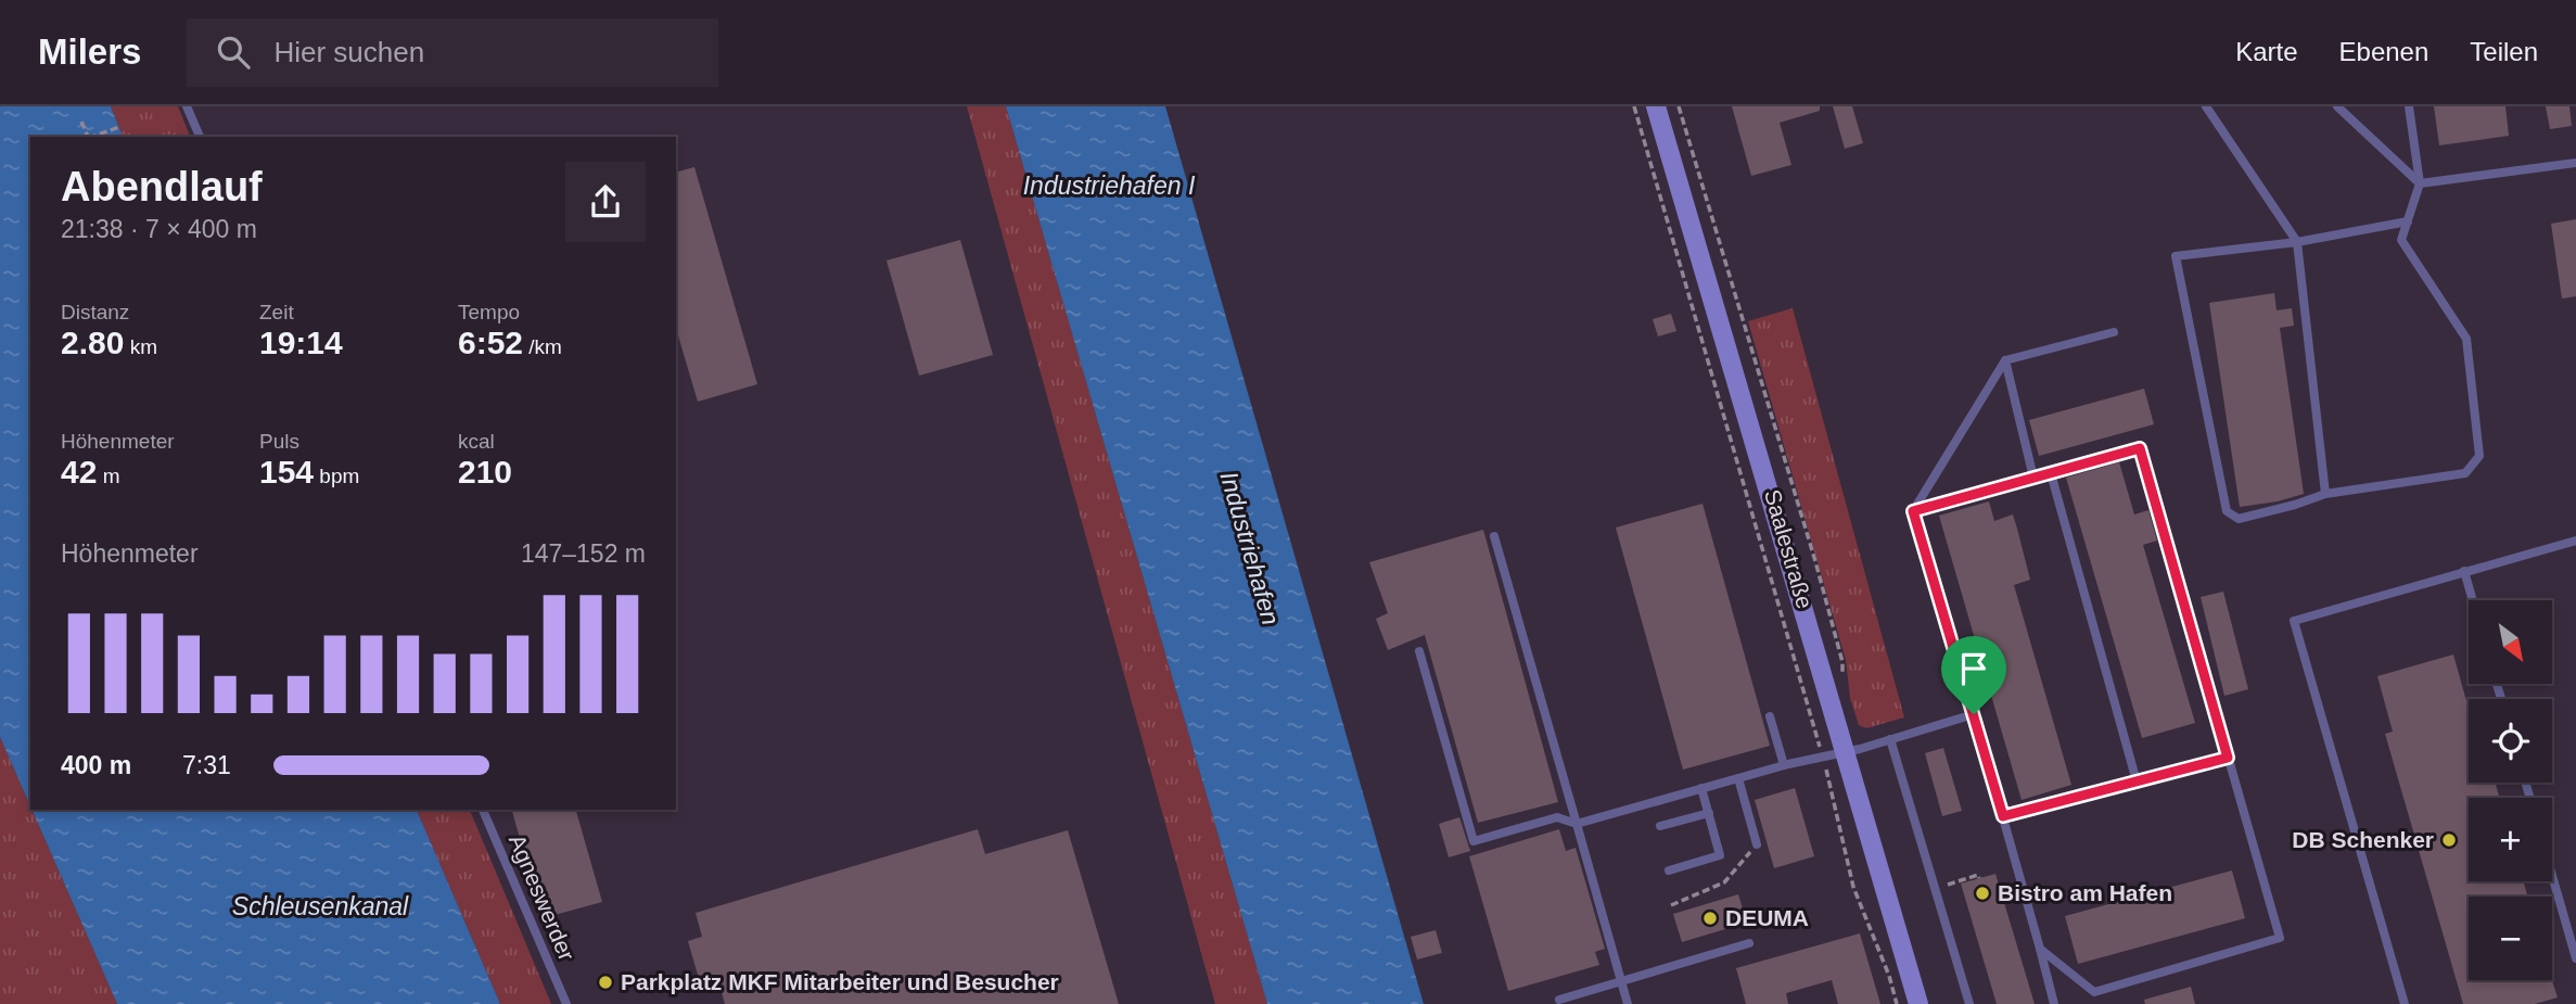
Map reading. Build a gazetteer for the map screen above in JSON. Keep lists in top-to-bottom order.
{
  "streets": {
    "main road": ["Saalestraße"],
    "lane": ["Agneswerder"]
  },
  "water": ["Industriehafen I", "Industriehafen", "Schleusenkanal"],
  "places": [
    "DB Schenker",
    "Bistro am Hafen",
    "DEUMA",
    "Parkplatz MKF Mitarbeiter und Besucher"
  ],
  "north": "bottom right",
  "page": {
    "header": "Milers",
    "search": "Hier suchen",
    "nav": ["Karte", "Ebenen", "Teilen"],
    "heading": ["Abendlauf", "21:38 · 7 × 400 m"],
    "stats": [
      ["Distanz", "2.80 km"],
      ["Zeit", "19:14"],
      ["Tempo", "6:52 /km"],
      ["Höhenmeter", "42 m"],
      ["Puls", "154 bpm"],
      ["kcal", "210"]
    ],
    "chart": ["Höhenmeter", "147–152 m"],
    "map_buttons": ["+", "−"],
    "list": [
      {
        "name": "400 m",
        "note": "7:31"
      }
    ]
  }
}
